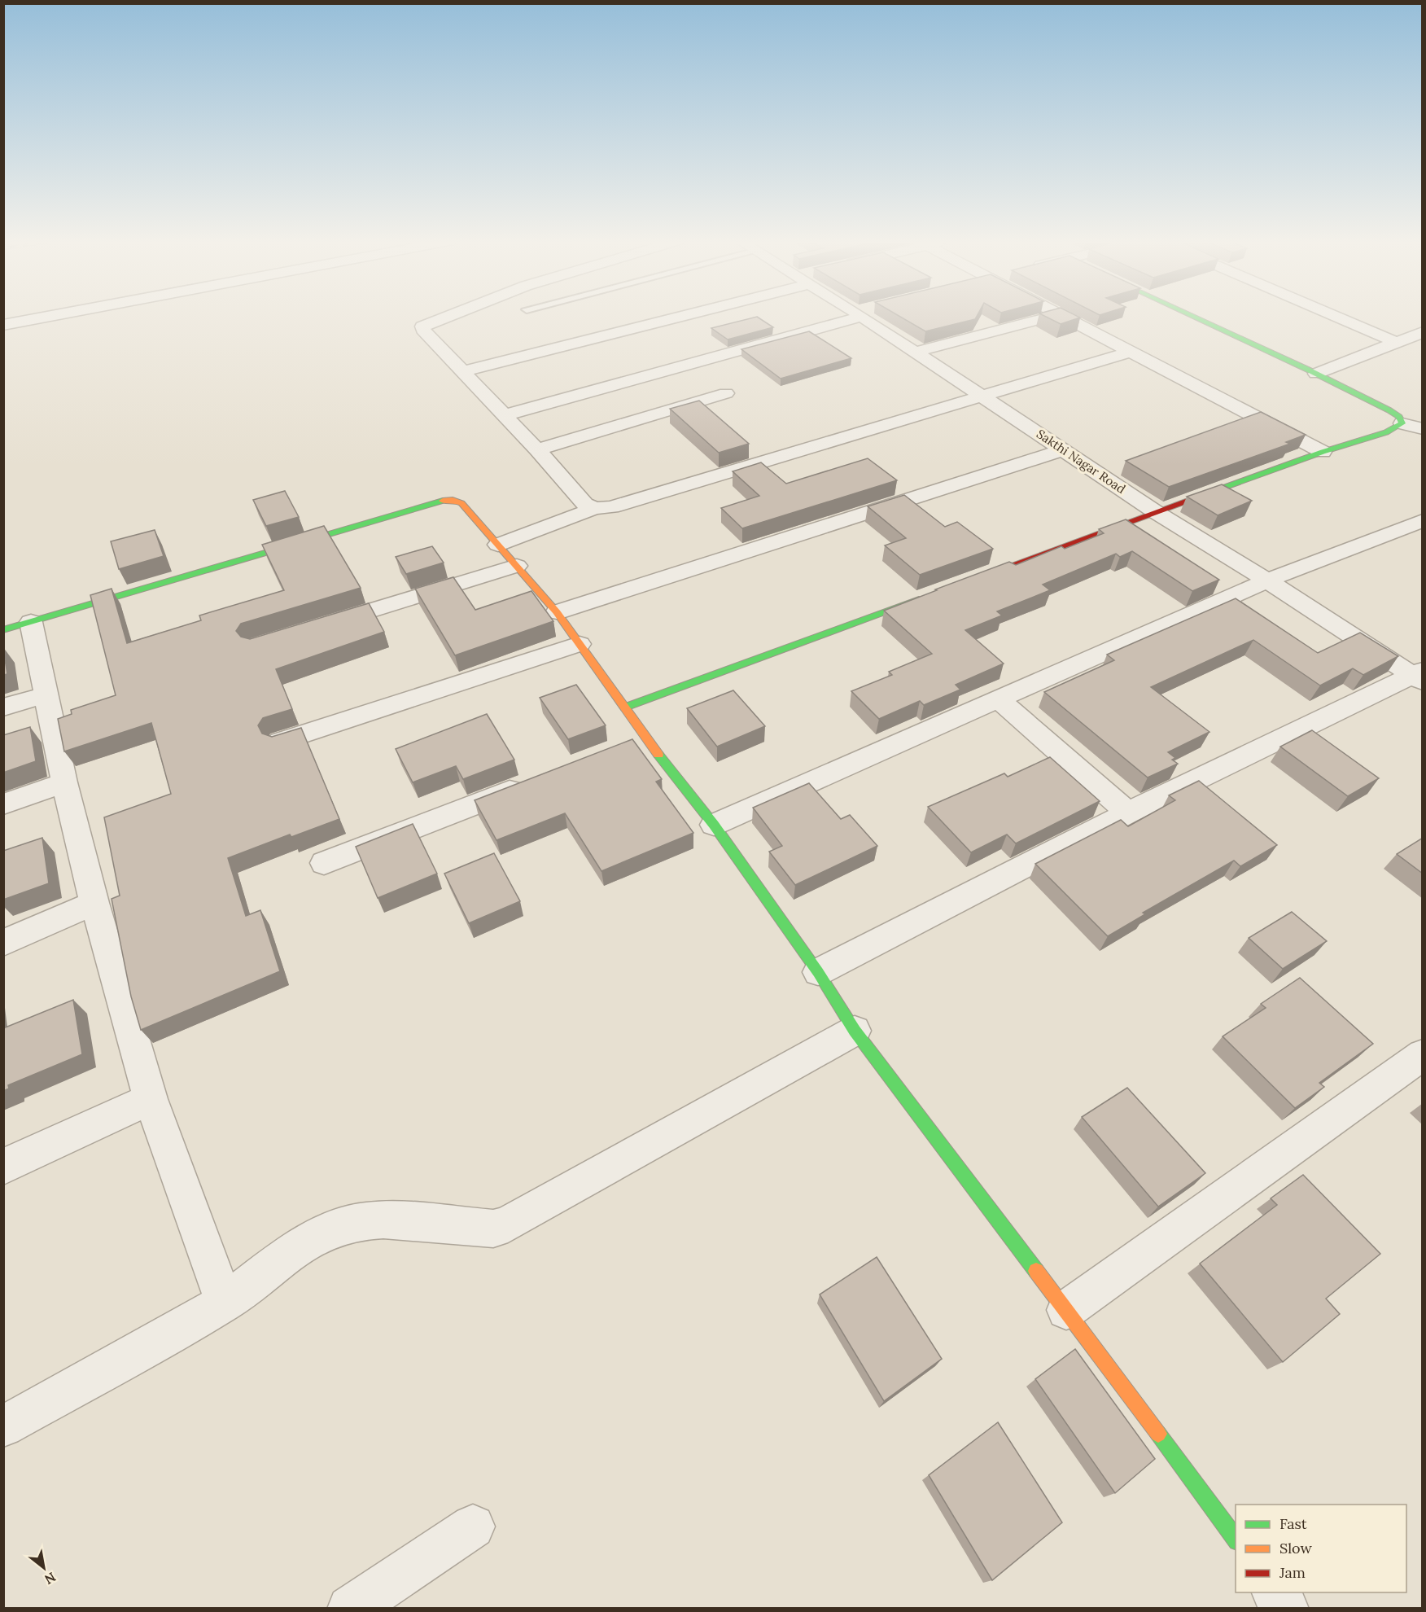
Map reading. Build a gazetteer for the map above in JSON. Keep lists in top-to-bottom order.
{
  "streets": {
    "street": ["Sakthi Nagar Road"]
  },
  "legend": ["Fast", "Slow", "Jam"],
  "north": "bottom right"
}
